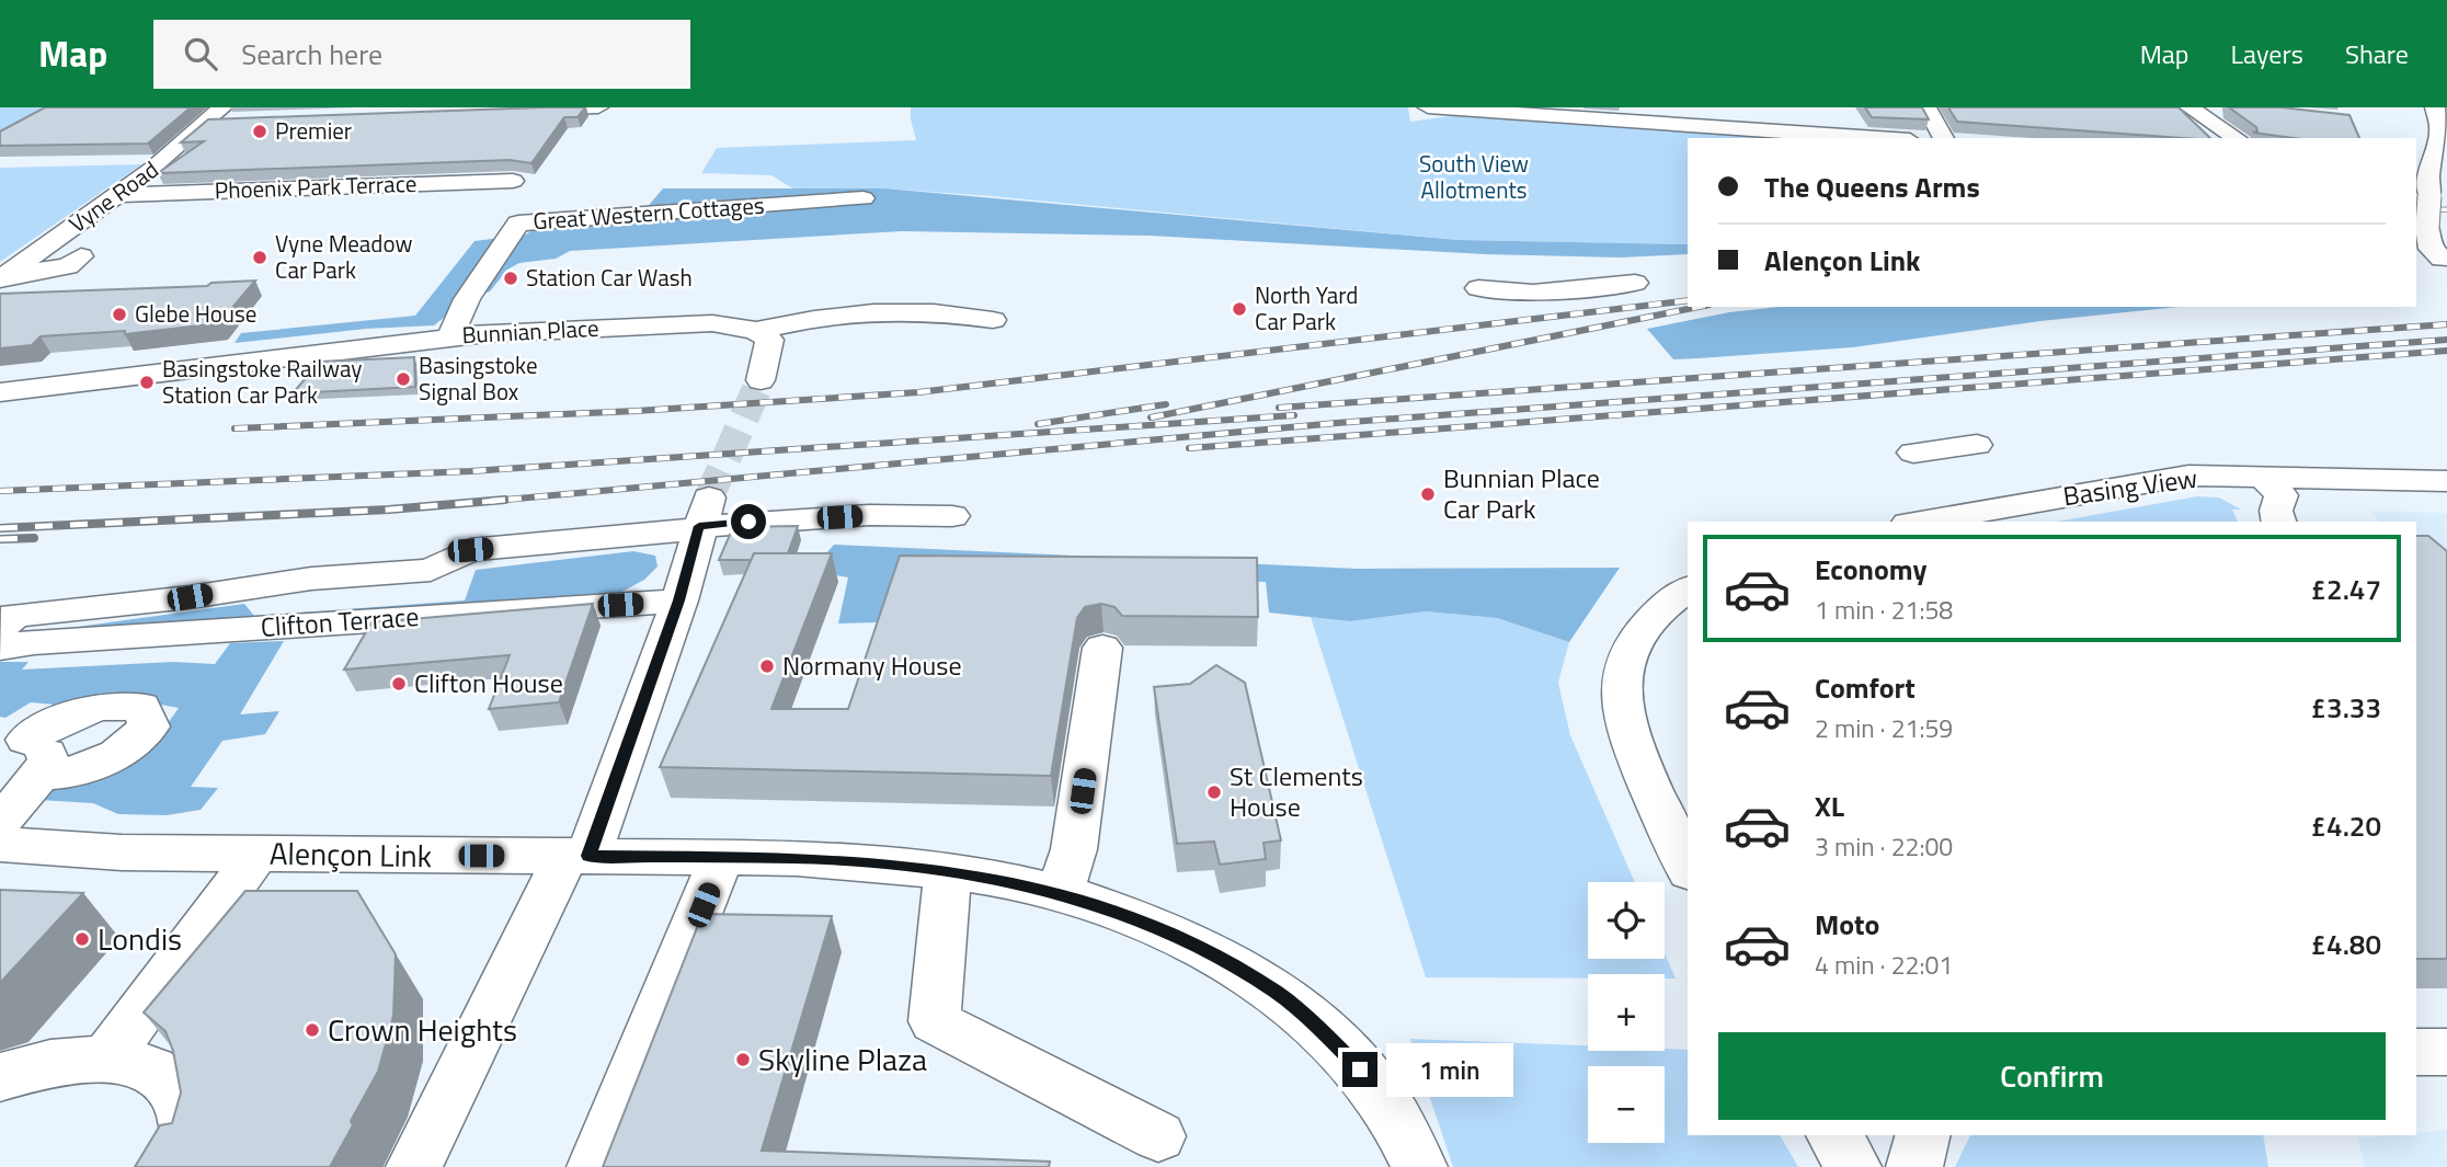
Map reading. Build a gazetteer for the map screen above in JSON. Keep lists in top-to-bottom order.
{
  "streets": {
    "street": [
      "Phoenix Park Terrace",
      "Vyne Road",
      "Great Western Cottages",
      "Bunnian Place",
      "Basing View",
      "Clifton Terrace",
      "Alençon Link"
    ]
  },
  "crossings": [
    ["Phoenix Park Terrace", "Vyne Road"],
    ["Great Western Cottages", "Bunnian Place"]
  ],
  "parks": ["South View Allotments"],
  "places": [
    "Premier",
    "Vyne Meadow Car Park",
    "Station Car Wash",
    "North Yard Car Park",
    "Glebe House",
    "Basingstoke Signal Box",
    "Basingstoke Railway Station Car Park",
    "Bunnian Place Car Park",
    "Normany House",
    "Clifton House",
    "St Clements House",
    "Londis",
    "Crown Heights",
    "Skyline Plaza"
  ],
  "page": {
    "header": "Map",
    "search": "Search here",
    "nav": ["Map", "Layers", "Share"],
    "banner": ["The Queens Arms", "Alençon Link"],
    "list": [
      {
        "name": "Economy",
        "note": "1 min · 21:58",
        "value": "£2.47"
      },
      {
        "name": "Comfort",
        "note": "2 min · 21:59",
        "value": "£3.33"
      },
      {
        "name": "XL",
        "note": "3 min · 22:00",
        "value": "£4.20"
      },
      {
        "name": "Moto",
        "note": "4 min · 22:01",
        "value": "£4.80"
      }
    ],
    "map_buttons": ["+", "−"],
    "buttons": "Confirm",
    "bubble": "1 min"
  }
}
